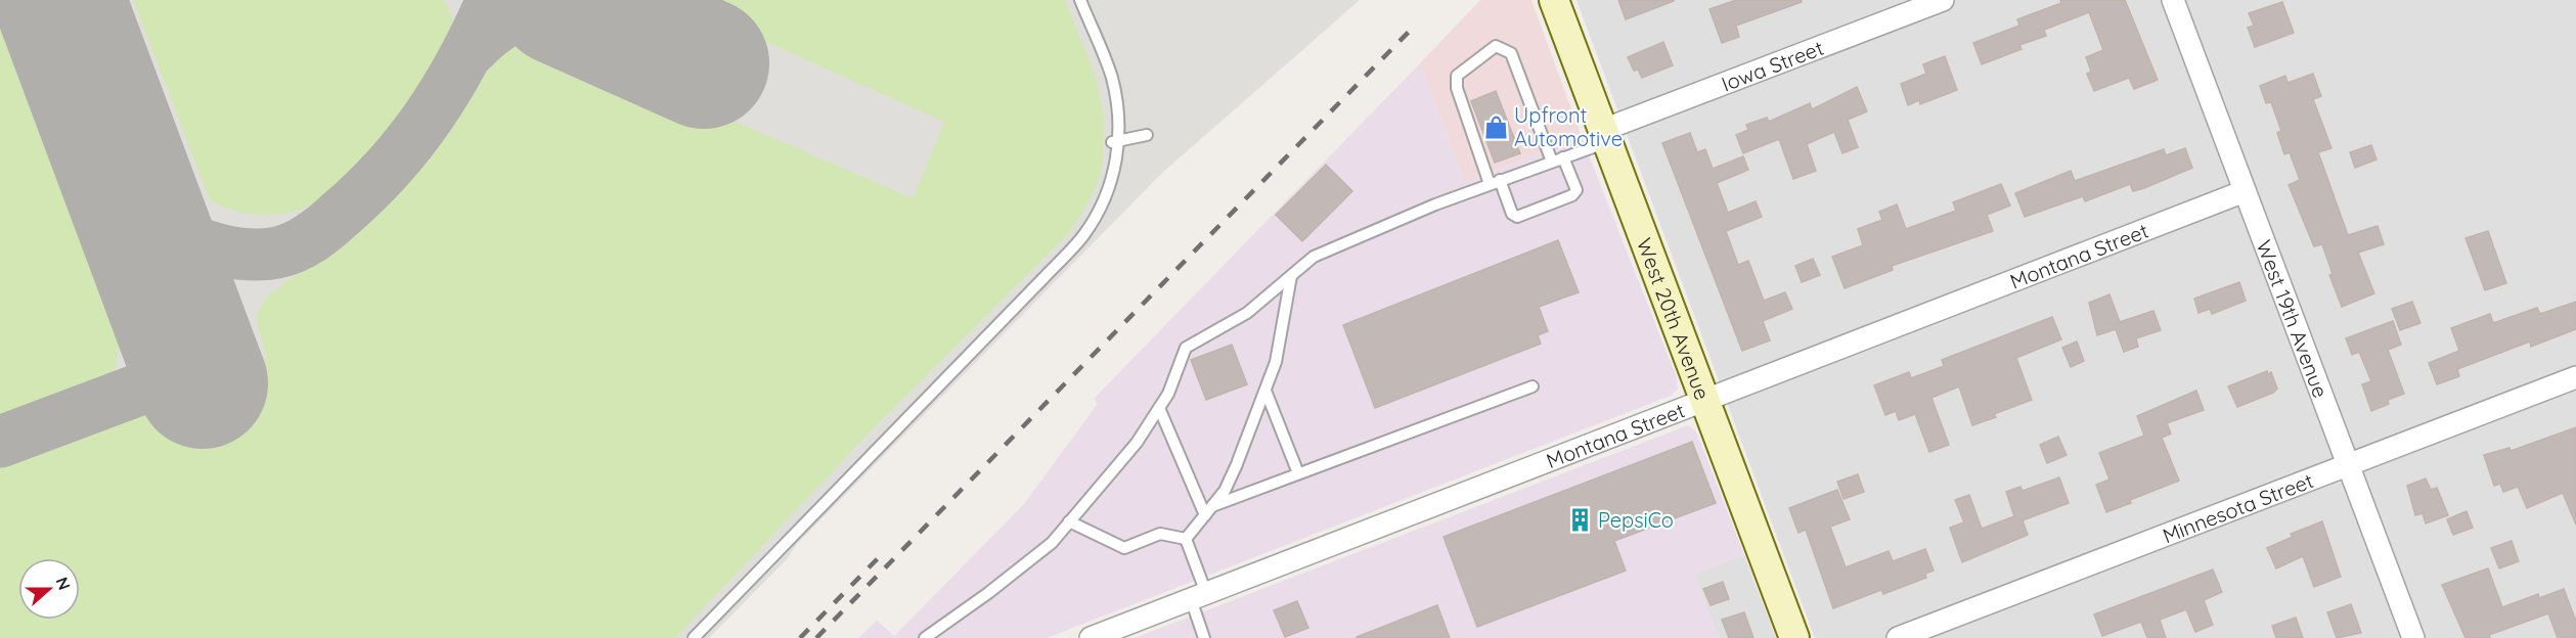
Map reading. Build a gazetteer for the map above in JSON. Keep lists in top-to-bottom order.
{
  "streets": {
    "main road": ["West 20th Avenue"],
    "street": [
      "Iowa Street",
      "Montana Street",
      "West 19th Avenue",
      "Minnesota Street"
    ]
  },
  "crossings": [
    ["Iowa Street", "West 20th Avenue"],
    ["Montana Street", "West 20th Avenue"],
    ["Montana Street", "West 19th Avenue"],
    ["West 19th Avenue", "Minnesota Street"]
  ],
  "places": {
    "shop": ["Upfront Automotive"],
    "building": ["PepsiCo"]
  },
  "north": "right"
}
